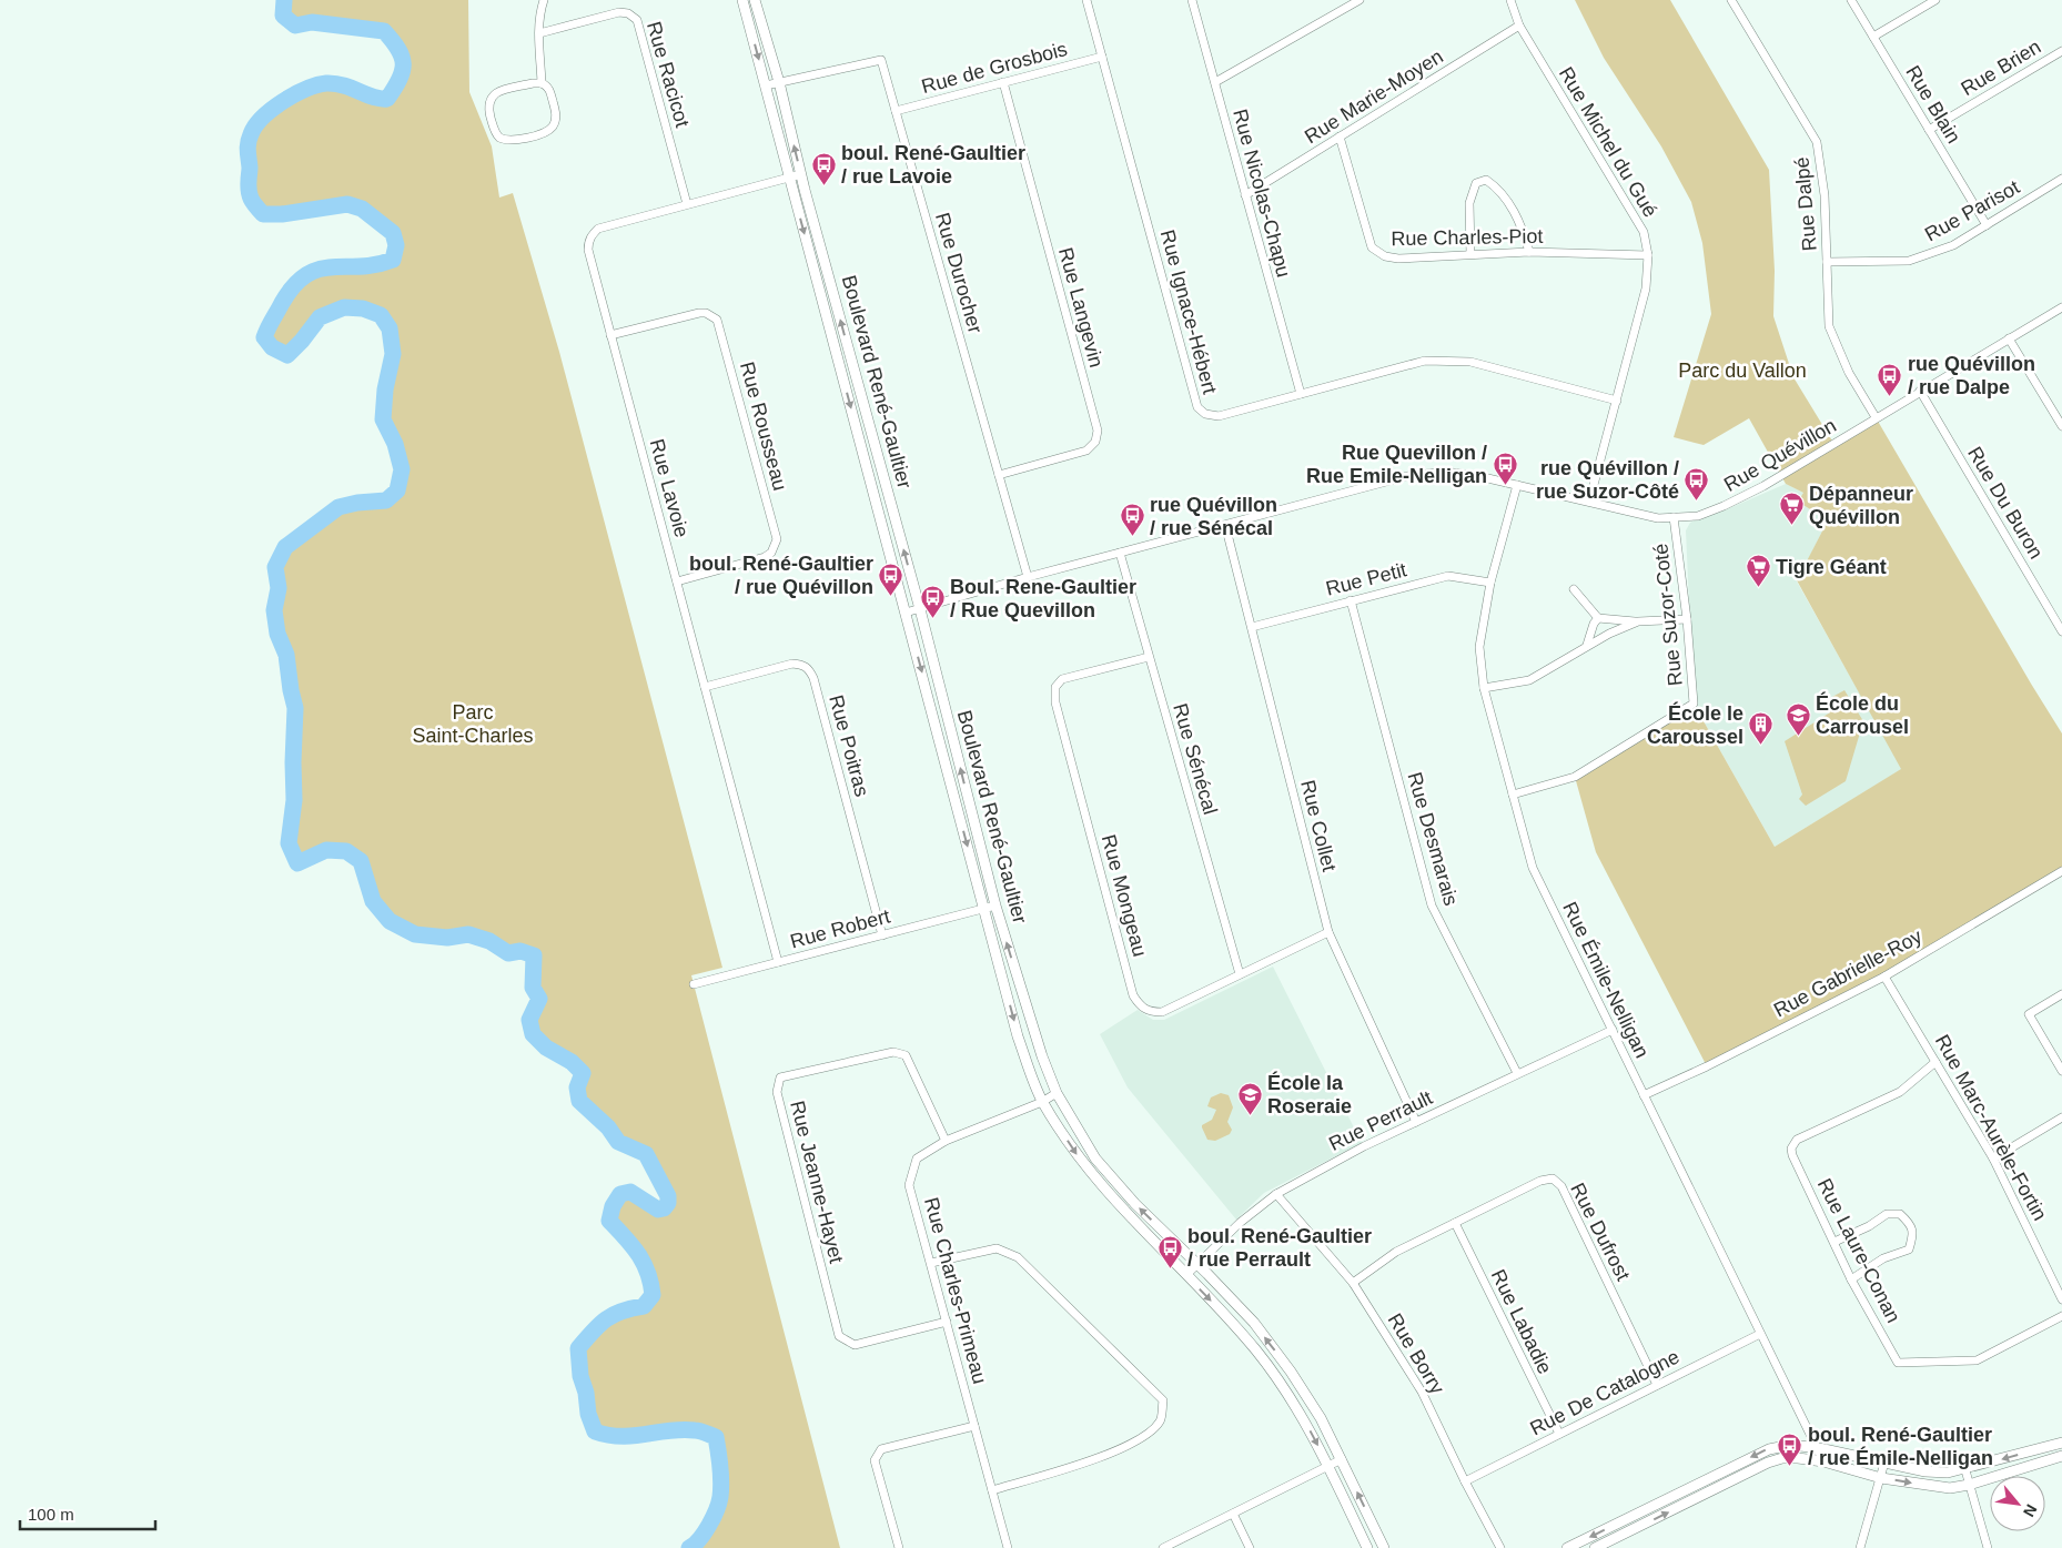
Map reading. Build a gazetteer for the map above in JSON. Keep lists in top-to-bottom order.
{
  "streets": {
    "street": [
      "Rue de Grosbois",
      "Rue Brien",
      "Rue Racicot",
      "Rue Marie-Moyen",
      "Rue Blain",
      "Rue Michel du Gué",
      "Rue Nicolas-Chapu",
      "Rue Dalpé",
      "Rue Parisot",
      "Rue Charles-Piot",
      "Rue Durocher",
      "Rue Langevin",
      "Rue Ignace-Hébert",
      "Boulevard René-Gaultier",
      "Rue Rousseau",
      "Rue Quévillon",
      "Rue Lavoie",
      "Rue Du Buron",
      "Rue Petit",
      "Rue Suzor-Coté",
      "Rue Poitras",
      "Rue Sénécal",
      "Rue Collet",
      "Rue Desmarais",
      "Rue Mongeau",
      "Rue Robert",
      "Rue Gabrielle-Roy",
      "Rue Émile-Nelligan",
      "Rue Perrault",
      "Rue Marc-Aurèle-Fortin",
      "Rue Jeanne-Hayet",
      "Rue Dufrost",
      "Rue Laure-Conan",
      "Rue Charles-Primeau",
      "Rue Labadie",
      "Rue Borry",
      "Rue De Catalogne"
    ]
  },
  "crossings": [
    ["Rue de Grosbois", "Rue Durocher"],
    ["Rue de Grosbois", "Rue Langevin"],
    ["Rue de Grosbois", "Rue Ignace-Hébert"],
    ["Rue Brien", "Rue Blain"],
    ["Rue Racicot", "Rue Lavoie"],
    ["Rue Marie-Moyen", "Rue Michel du Gué"],
    ["Rue Marie-Moyen", "Rue Nicolas-Chapu"],
    ["Rue Marie-Moyen", "Rue Charles-Piot"],
    ["Rue Blain", "Rue Parisot"],
    ["Rue Michel du Gué", "Rue Charles-Piot"],
    ["Rue Michel du Gué", "Rue Ignace-Hébert"],
    ["Rue Michel du Gué", "Rue Quévillon"],
    ["Rue Nicolas-Chapu", "Rue Ignace-Hébert"],
    ["Rue Dalpé", "Rue Parisot"],
    ["Rue Dalpé", "Rue Quévillon"],
    ["Rue Durocher", "Rue Langevin"],
    ["Rue Durocher", "Boulevard René-Gaultier"],
    ["Rue Durocher", "Rue Quévillon"],
    ["Boulevard René-Gaultier", "Rue Quévillon"],
    ["Boulevard René-Gaultier", "Rue Lavoie"],
    ["Boulevard René-Gaultier", "Rue Robert"],
    ["Boulevard René-Gaultier", "Rue Perrault"],
    ["Boulevard René-Gaultier", "Rue Charles-Primeau"],
    ["Rue Rousseau", "Rue Lavoie"],
    ["Rue Quévillon", "Rue Du Buron"],
    ["Rue Quévillon", "Rue Suzor-Coté"],
    ["Rue Quévillon", "Rue Sénécal"],
    ["Rue Quévillon", "Rue Collet"],
    ["Rue Quévillon", "Rue Émile-Nelligan"],
    ["Rue Lavoie", "Rue Poitras"],
    ["Rue Lavoie", "Rue Robert"],
    ["Rue Petit", "Rue Collet"],
    ["Rue Petit", "Rue Desmarais"],
    ["Rue Petit", "Rue Émile-Nelligan"],
    ["Rue Suzor-Coté", "Rue Émile-Nelligan"],
    ["Rue Poitras", "Rue Robert"],
    ["Rue Sénécal", "Rue Mongeau"],
    ["Rue Collet", "Rue Mongeau"],
    ["Rue Collet", "Rue Perrault"],
    ["Rue Desmarais", "Rue Perrault"],
    ["Rue Gabrielle-Roy", "Rue Émile-Nelligan"],
    ["Rue Gabrielle-Roy", "Rue Marc-Aurèle-Fortin"],
    ["Rue Émile-Nelligan", "Rue Perrault"],
    ["Rue Émile-Nelligan", "Rue De Catalogne"],
    ["Rue Perrault", "Rue Borry"],
    ["Rue Marc-Aurèle-Fortin", "Rue Laure-Conan"],
    ["Rue Jeanne-Hayet", "Rue Charles-Primeau"],
    ["Rue Dufrost", "Rue Labadie"],
    ["Rue Dufrost", "Rue Borry"],
    ["Rue Dufrost", "Rue De Catalogne"],
    ["Rue Labadie", "Rue De Catalogne"],
    ["Rue Borry", "Rue De Catalogne"]
  ],
  "parks": ["Parc du Vallon", "Parc Saint-Charles"],
  "places": {
    "bus stop": [
      "boul. René-Gaultier / rue Lavoie",
      "rue Quévillon / rue Dalpe",
      "Rue Quevillon / Rue Emile-Nelligan",
      "rue Quévillon / rue Suzor-Côté",
      "rue Quévillon / rue Sénécal",
      "boul. René-Gaultier / rue Quévillon",
      "Boul. Rene-Gaultier / Rue Quevillon",
      "boul. René-Gaultier / rue Perrault",
      "boul. René-Gaultier / rue Émile-Nelligan"
    ],
    "supermarket": ["Dépanneur Quévillon", "Tigre Géant"],
    "school or university": ["École du Carrousel", "École la Roseraie"],
    "building": ["École le Caroussel"]
  },
  "scale_bar": "100 m",
  "north": "bottom right"
}
